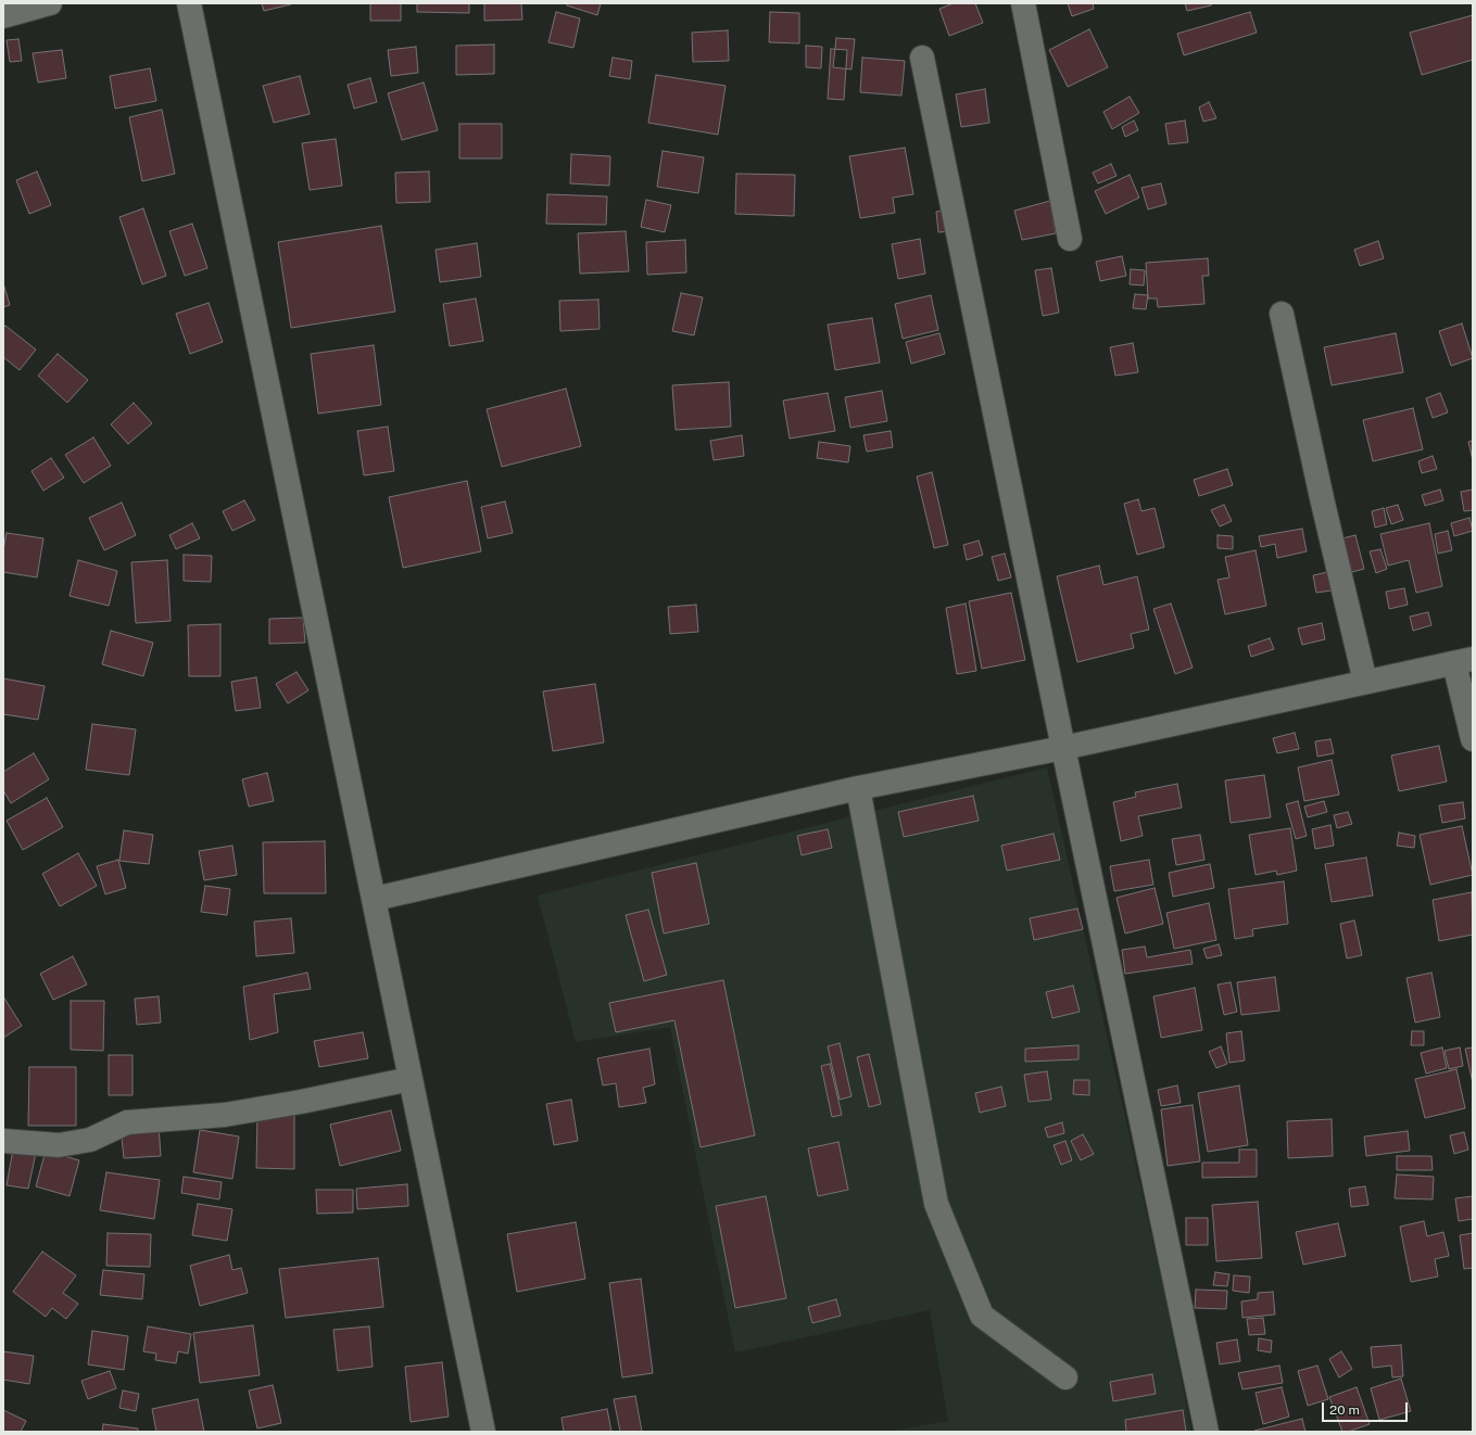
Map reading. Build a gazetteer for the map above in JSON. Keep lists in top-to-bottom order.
{
  "scale_bar": "20 m"
}
